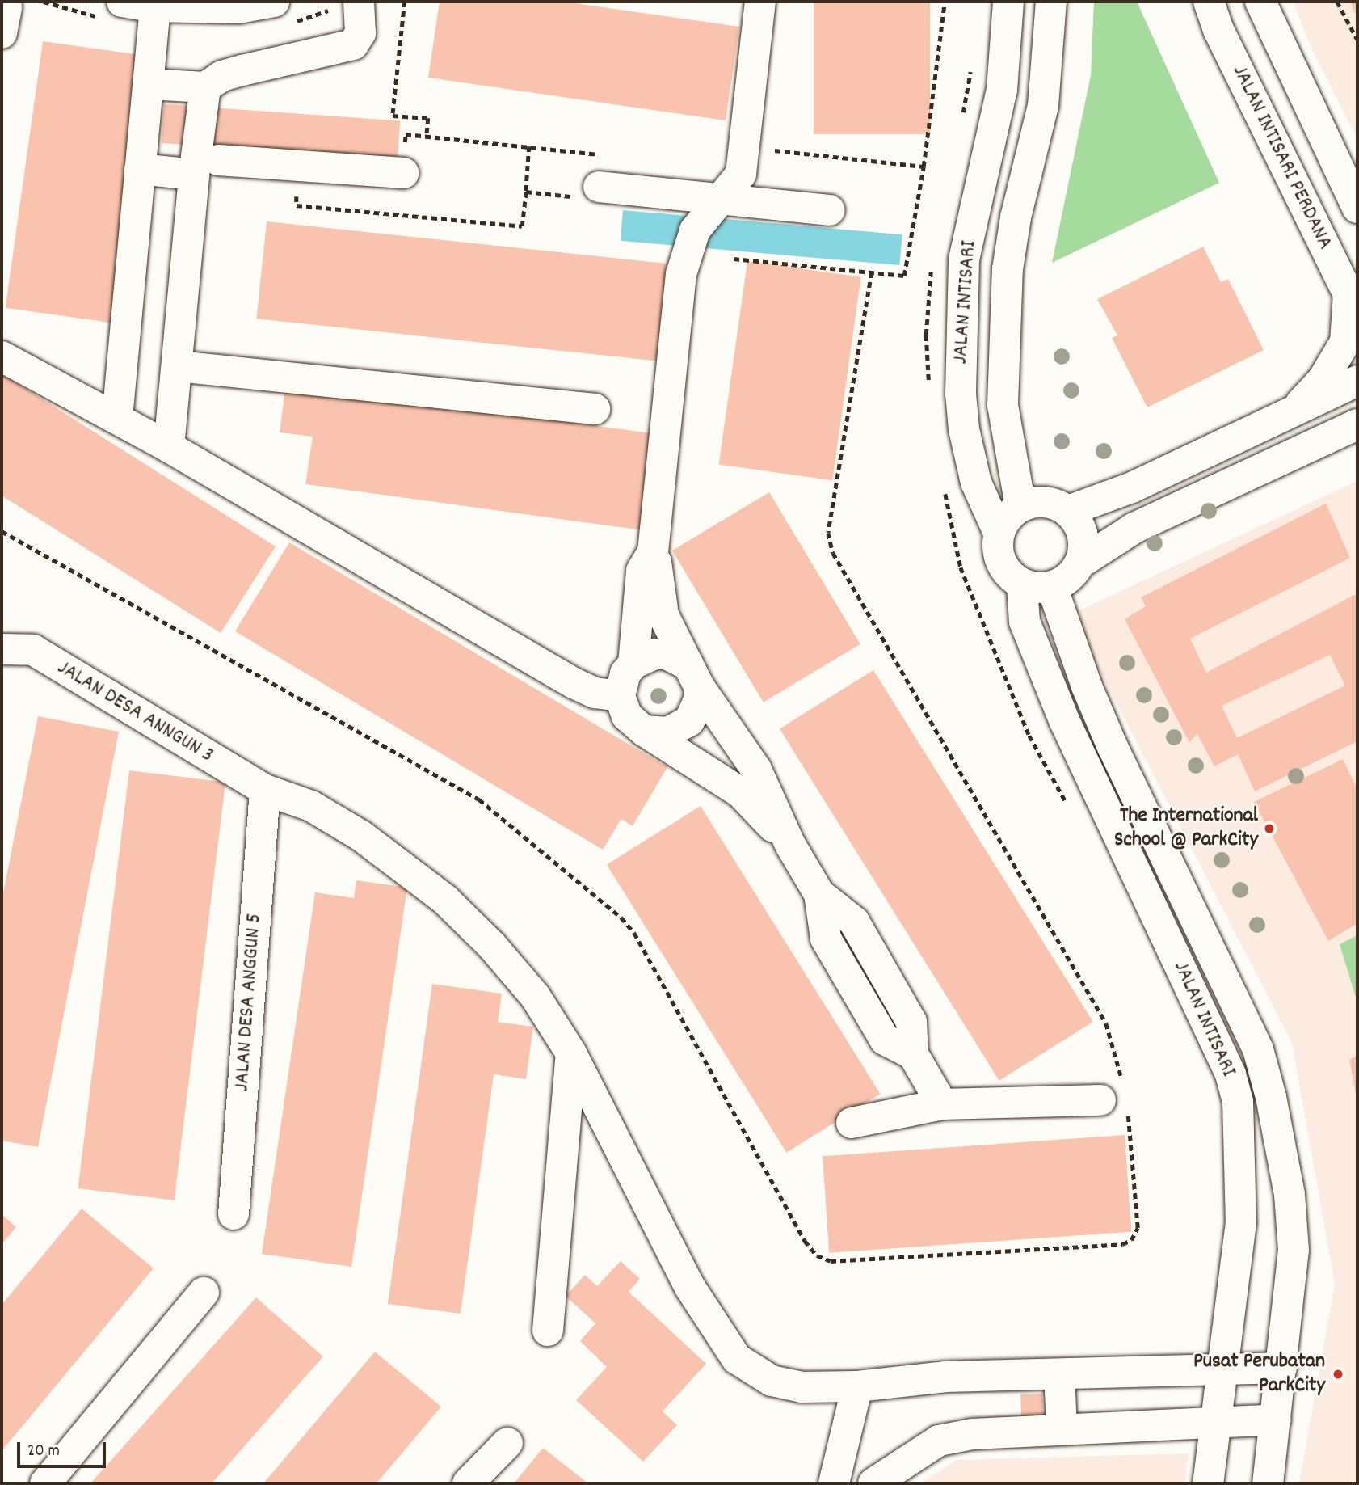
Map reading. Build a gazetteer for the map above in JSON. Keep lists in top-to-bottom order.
{
  "streets": {
    "street": [
      "JALAN INTISARI PERDANA",
      "JALAN INTISARI",
      "JALAN DESA ANNGUN 3",
      "JALAN DESA ANGGUN 5"
    ]
  },
  "crossings": [
    ["JALAN INTISARI", "JALAN DESA ANNGUN 3"],
    ["JALAN DESA ANNGUN 3", "JALAN DESA ANGGUN 5"]
  ],
  "places": ["The International School @ ParkCity", "Pusat Perubatan ParkCity"],
  "scale_bar": "20 m"
}
